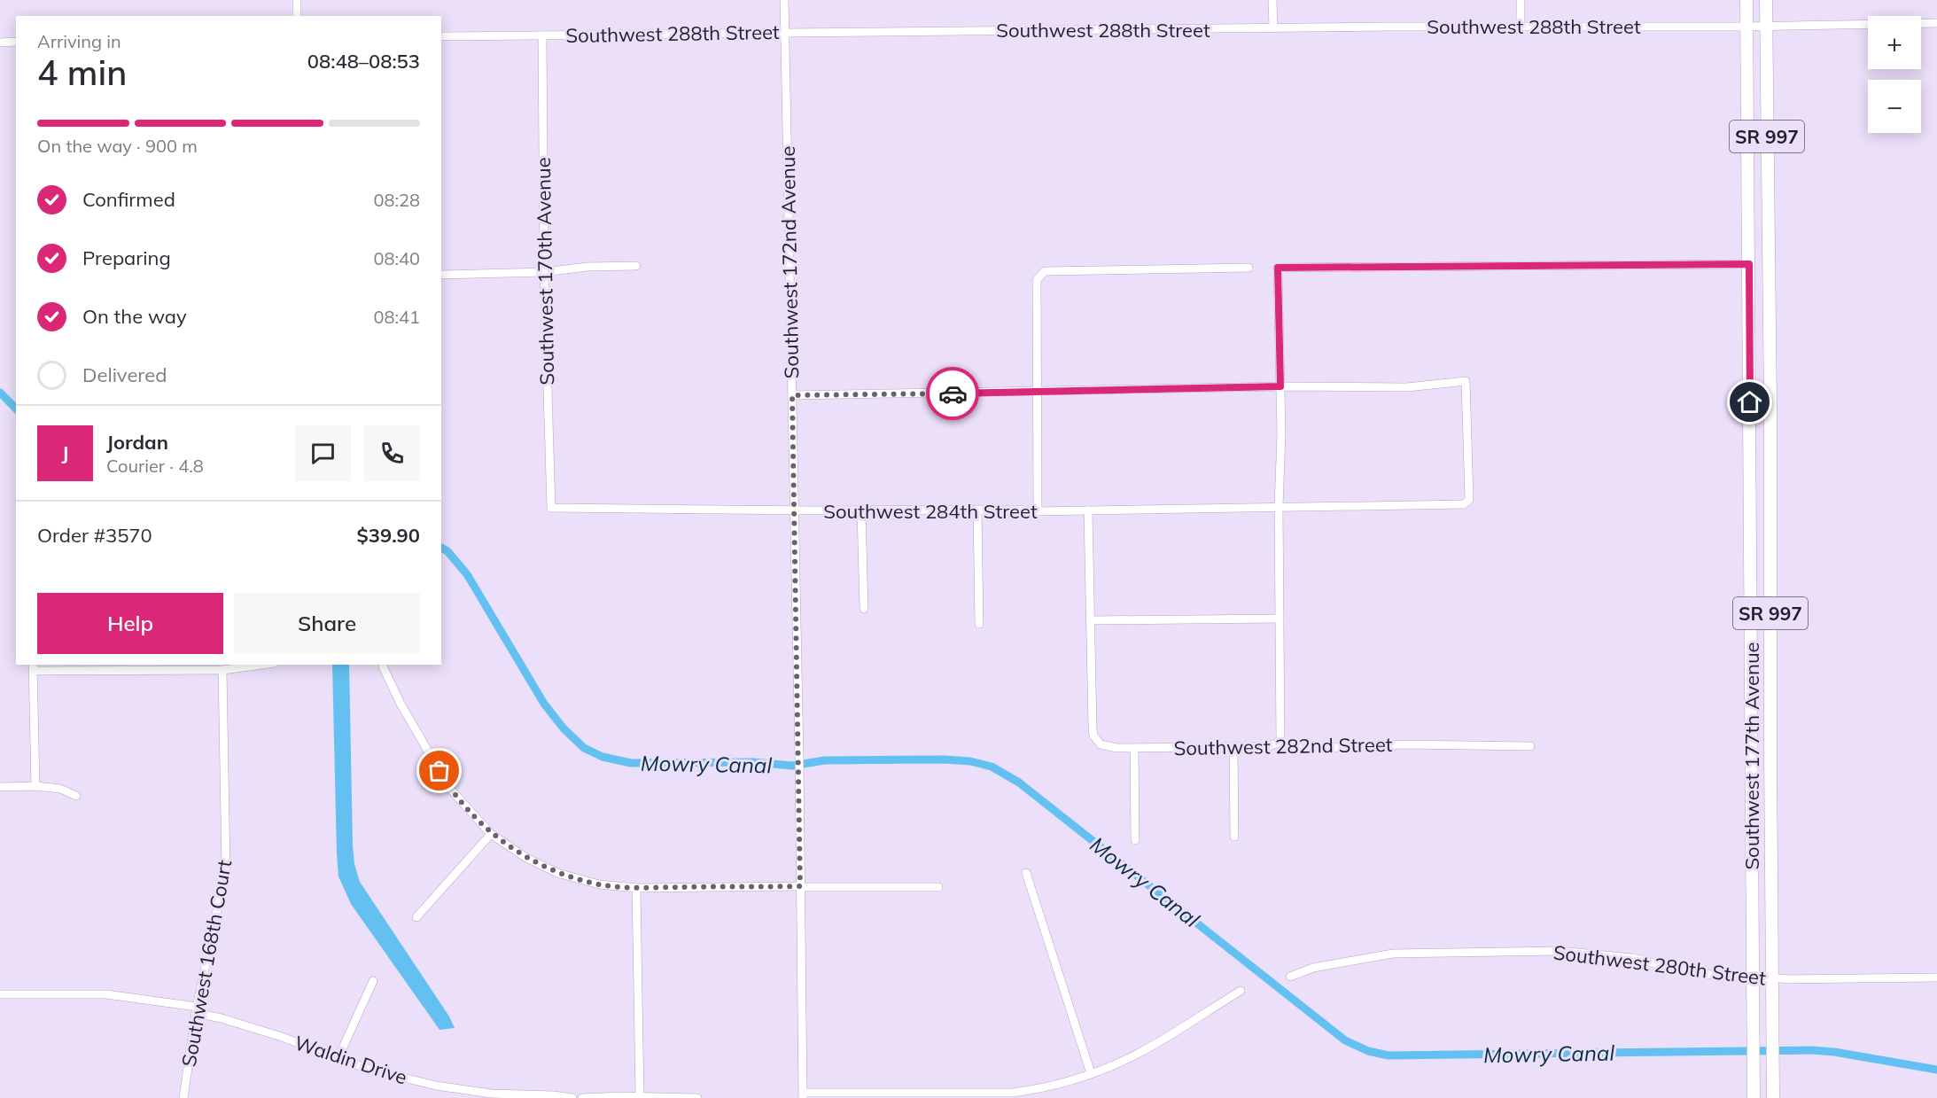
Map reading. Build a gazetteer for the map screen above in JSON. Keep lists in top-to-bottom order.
{
  "streets": {
    "highway": ["SR 997", "Southwest 177th Avenue"],
    "street": [
      "Southwest 288th Street",
      "Southwest 172nd Avenue",
      "Southwest 170th Avenue",
      "Southwest 284th Street",
      "Southwest 282nd Street",
      "Southwest 168th Court",
      "Southwest 280th Street",
      "Waldin Drive"
    ]
  },
  "crossings": [
    ["Southwest 288th Street", "Southwest 172nd Avenue"],
    ["Southwest 288th Street", "Southwest 170th Avenue"],
    ["Southwest 288th Street", "Southwest 177th Avenue"],
    ["Southwest 172nd Avenue", "Southwest 284th Street"],
    ["Southwest 170th Avenue", "Southwest 284th Street"],
    ["Southwest 177th Avenue", "Southwest 280th Street"],
    ["Southwest 168th Court", "Waldin Drive"]
  ],
  "water": ["Mowry Canal"],
  "page": {
    "map_buttons": ["+", "−"],
    "heading": ["4 min", "Arriving in", "08:48–08:53"],
    "panel": [
      "Jordan",
      "Courier · 4.8",
      "Order #3570",
      "$39.90"
    ],
    "bar": "On the way · 900 m",
    "list": [
      ["Confirmed", "08:28"],
      ["Preparing", "08:40"],
      ["On the way", "08:41"],
      "Delivered"
    ],
    "round": "J",
    "buttons": ["Help", "Share"]
  }
}
